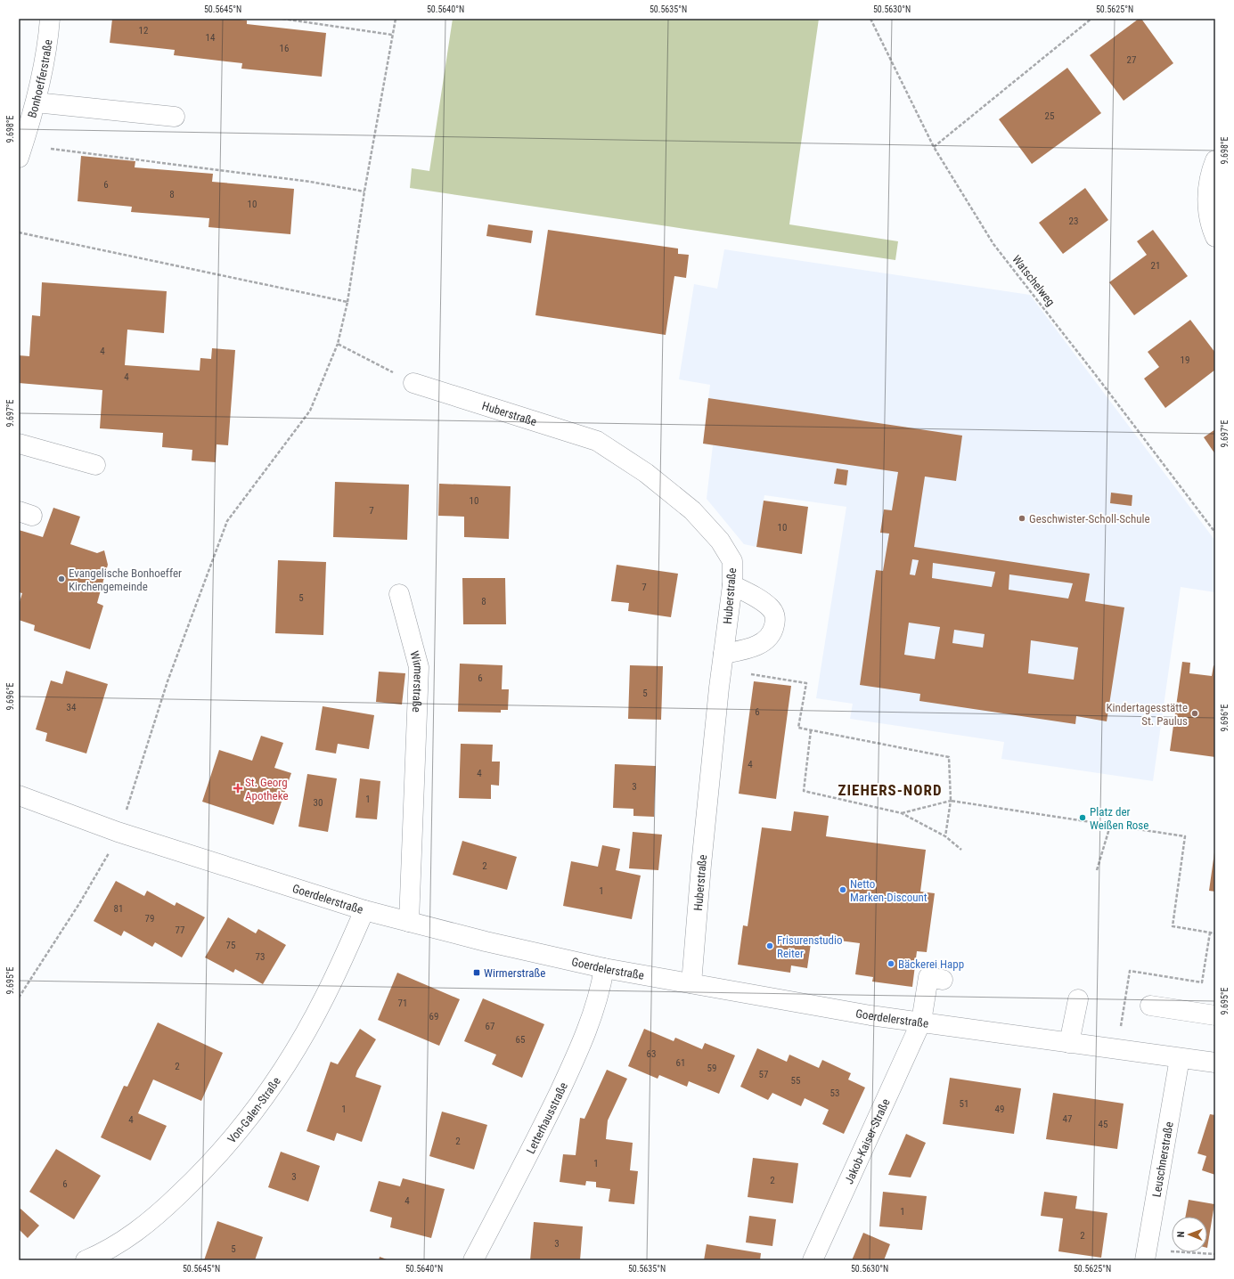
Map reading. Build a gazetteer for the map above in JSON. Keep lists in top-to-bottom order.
{
  "streets": {
    "street": [
      "Bonhoefferstraße",
      "Huberstraße",
      "Wirmerstraße",
      "Goerdelerstraße",
      "Von-Galen-Straße",
      "Letterhausstraße",
      "Jakob-Kaiser-Straße",
      "Leuschnerstraße"
    ],
    "path": ["Watschelweg"]
  },
  "crossings": [
    ["Huberstraße", "Goerdelerstraße"],
    ["Wirmerstraße", "Goerdelerstraße"],
    ["Goerdelerstraße", "Von-Galen-Straße"],
    ["Goerdelerstraße", "Letterhausstraße"],
    ["Goerdelerstraße", "Jakob-Kaiser-Straße"],
    ["Goerdelerstraße", "Leuschnerstraße"]
  ],
  "districts": ["ZIEHERS-NORD"],
  "places": {
    "other": [
      "Geschwister-Scholl-Schule",
      "Evangelische Bonhoeffer Kirchengemeinde",
      "Kindertagesstätte St. Paulus",
      "Platz der Weißen Rose",
      "Netto Marken-Discount",
      "Frisurenstudio Reiter",
      "Bäckerei Happ"
    ],
    "health": ["St. Georg Apotheke"],
    "transit": ["Wirmerstraße"]
  },
  "house_numbers": [
    "12",
    "14",
    "16",
    "27",
    "25",
    "6",
    "8",
    "10",
    "23",
    "21",
    "4",
    "19",
    "4",
    "10",
    "7",
    "10",
    "7",
    "5",
    "8",
    "6",
    "5",
    "34",
    "6",
    "4",
    "4",
    "3",
    "1",
    "30",
    "2",
    "1",
    "81",
    "79",
    "77",
    "75",
    "73",
    "71",
    "69",
    "67",
    "65",
    "63",
    "61",
    "2",
    "59",
    "57",
    "55",
    "53",
    "51",
    "1",
    "49",
    "47",
    "4",
    "45",
    "2",
    "1",
    "3",
    "2",
    "6",
    "4",
    "1",
    "2",
    "3",
    "5"
  ],
  "north": "left",
  "coordinates": [
    "50.5645°N",
    "50.5640°N",
    "50.5635°N",
    "50.5630°N",
    "50.5625°N",
    "9.698°E",
    "9.697°E",
    "9.696°E",
    "9.695°E"
  ]
}
